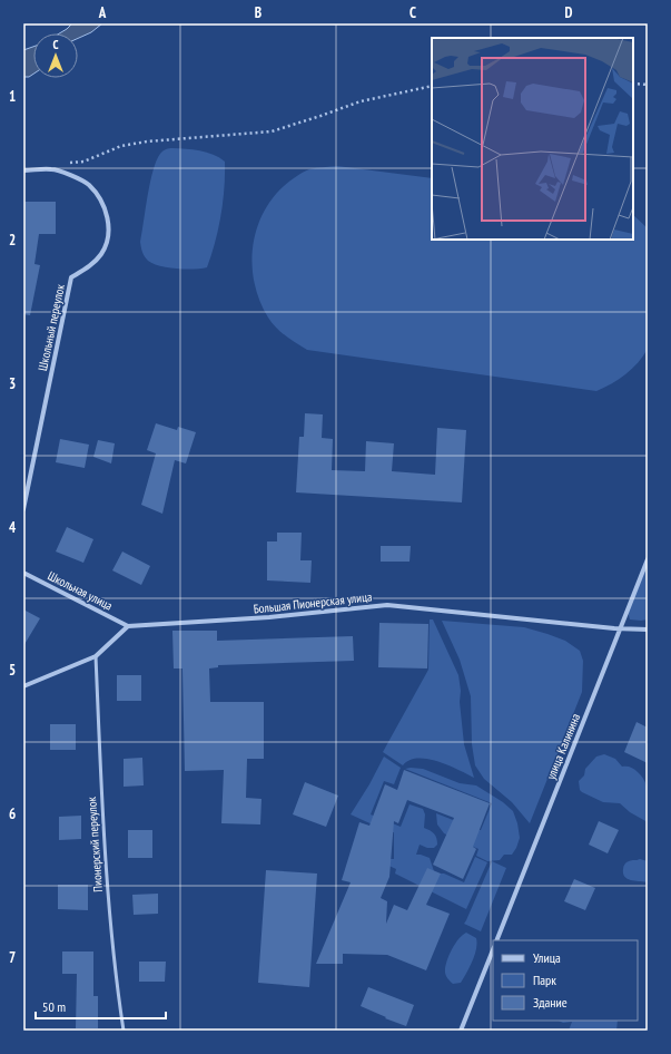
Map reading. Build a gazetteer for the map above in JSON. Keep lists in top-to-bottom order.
{
  "streets": {
    "street": [
      "Школьный переулок",
      "Школьная улица",
      "Большая Пионерская улица",
      "улица Калинина"
    ],
    "lane": ["Пионерский переулок"]
  },
  "crossings": [
    ["Школьная улица", "Большая Пионерская улица"],
    ["Большая Пионерская улица", "улица Калинина"]
  ],
  "legend": ["Улица", "Парк", "Здание"],
  "scale_bar": "50 m",
  "north": "top",
  "grid": {
    "columns": [
      "A",
      "B",
      "C",
      "D"
    ],
    "rows": [
      "1",
      "2",
      "3",
      "4",
      "5",
      "6",
      "7"
    ]
  }
}
